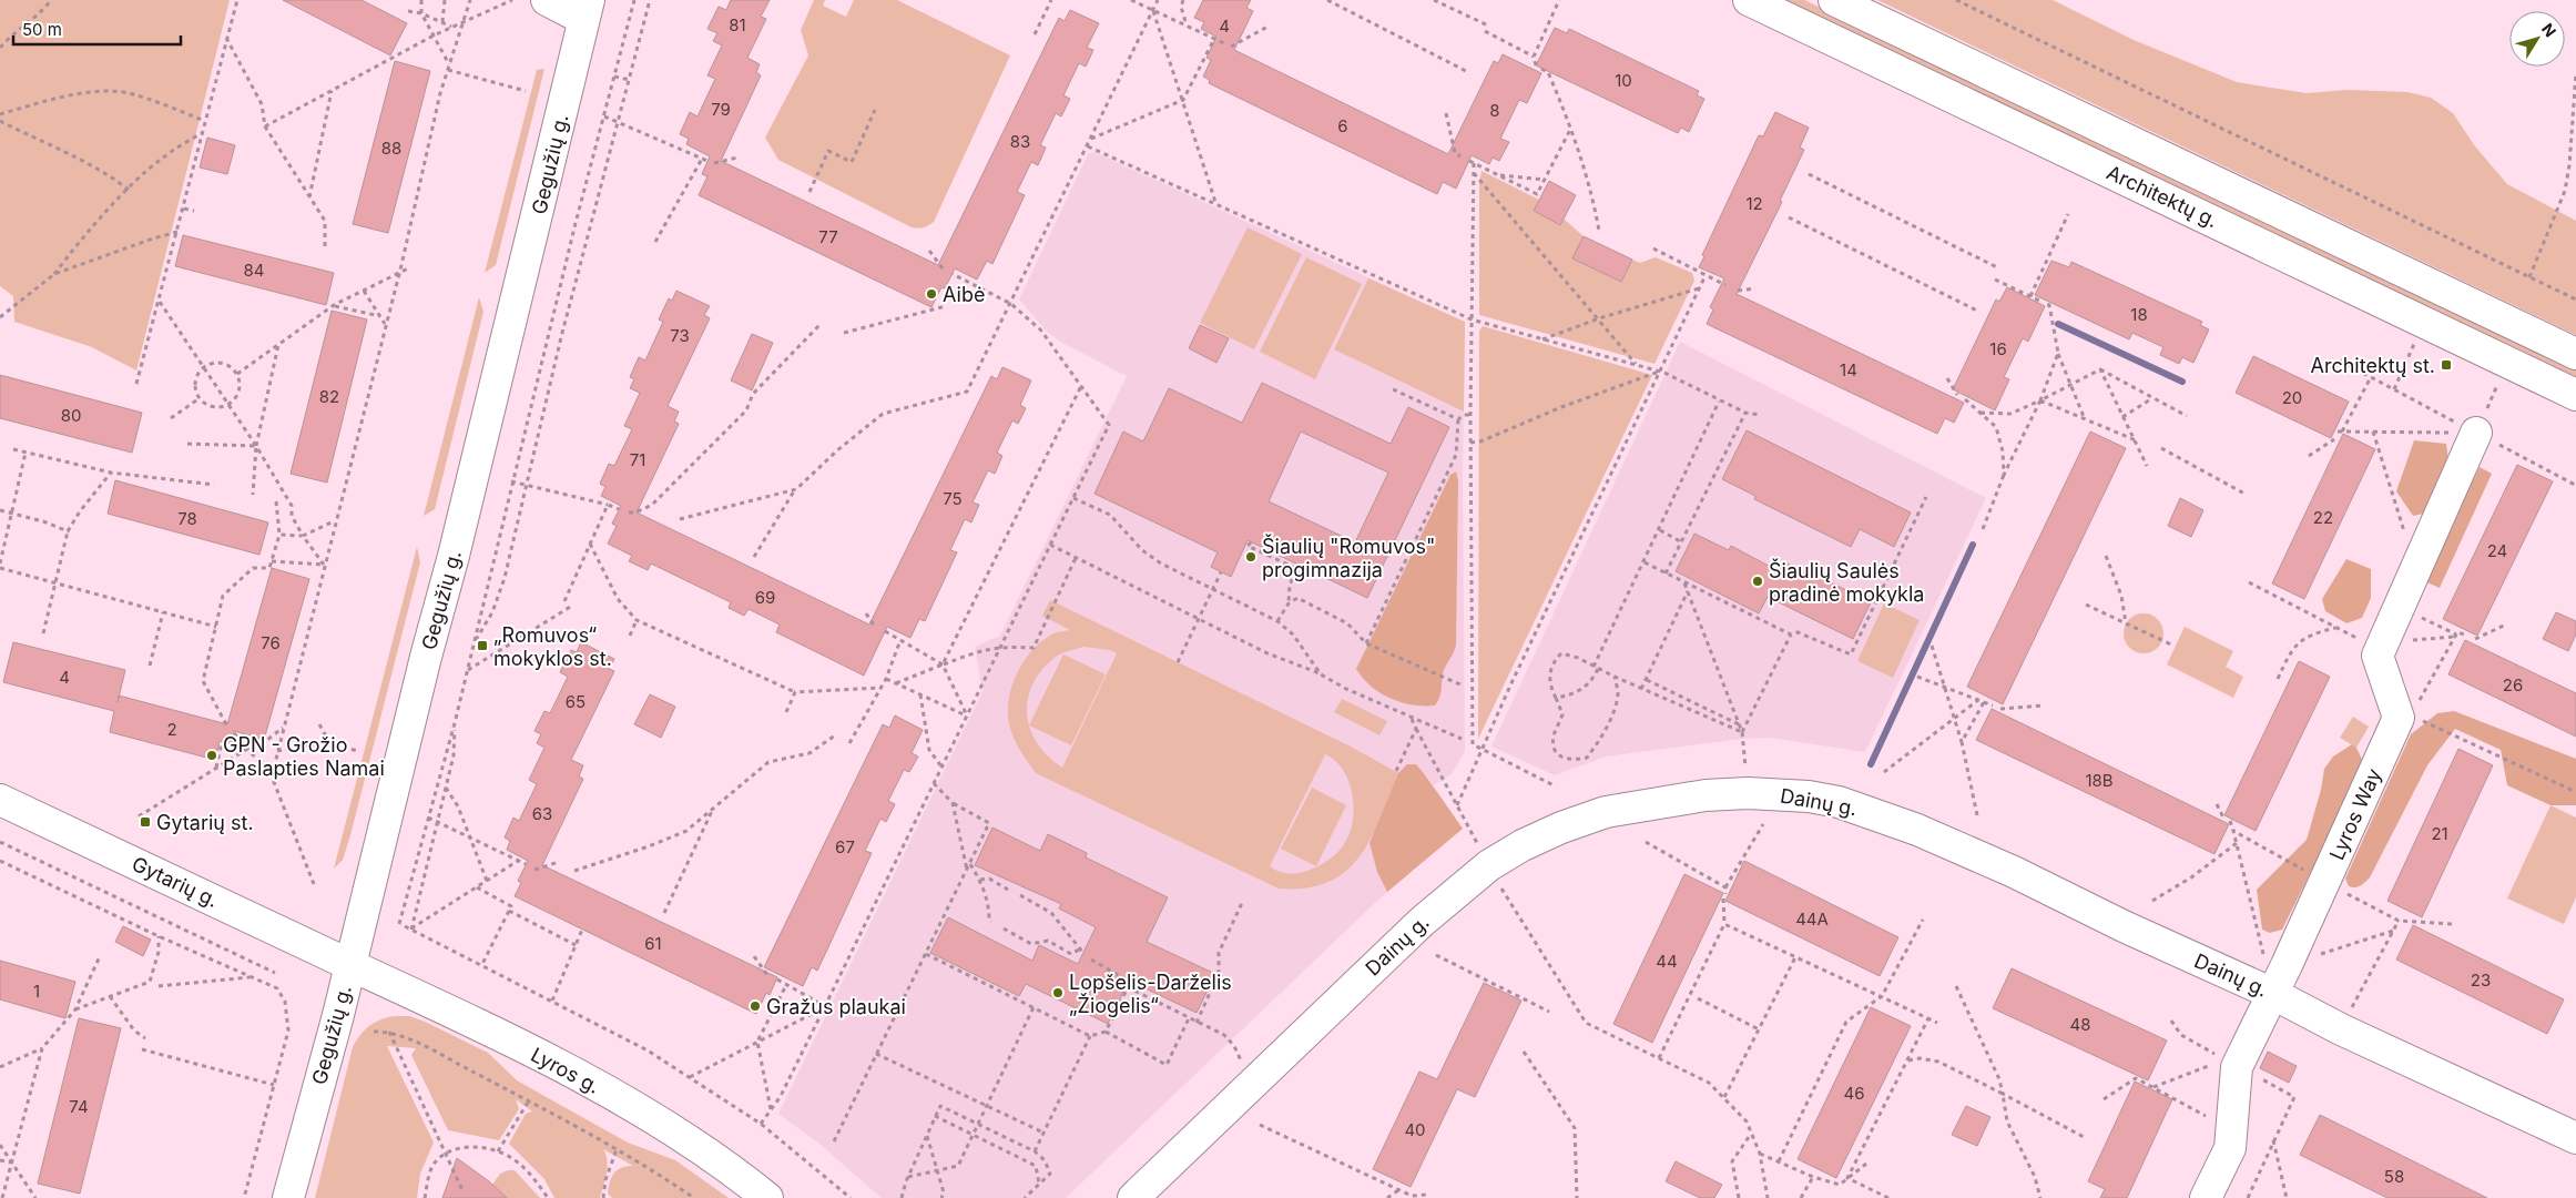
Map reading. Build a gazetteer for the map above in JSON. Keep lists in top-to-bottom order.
{
  "streets": {
    "street": [
      "Gegužių g.",
      "Architektų g.",
      "Dainų g.",
      "Lyros Way",
      "Gytarių g.",
      "Lyros g."
    ]
  },
  "crossings": [
    ["Gegužių g.", "Gytarių g."],
    ["Gegužių g.", "Lyros g."],
    ["Dainų g.", "Lyros Way"],
    ["Gytarių g.", "Lyros g."]
  ],
  "places": {
    "other": [
      "Aibė",
      "Šiaulių \"Romuvos\" progimnazija",
      "Šiaulių Saulės pradinė mokykla",
      "GPN - Grožio Paslapties Namai",
      "Lopšelis-Darželis „Žiogelis“",
      "Gražus plaukai"
    ],
    "transit": ["Architektų st.", "„Romuvos“ mokyklos st.", "Gytarių st."]
  },
  "house_numbers": [
    "81",
    "4",
    "10",
    "79",
    "8",
    "6",
    "83",
    "88",
    "12",
    "77",
    "84",
    "18",
    "73",
    "16",
    "14",
    "82",
    "20",
    "80",
    "71",
    "75",
    "22",
    "78",
    "24",
    "69",
    "76",
    "4",
    "26",
    "65",
    "2",
    "18B",
    "63",
    "21",
    "67",
    "44A",
    "61",
    "44",
    "23",
    "1",
    "48",
    "46",
    "74",
    "40",
    "58"
  ],
  "scale_bar": "50 m",
  "north": "top right"
}
